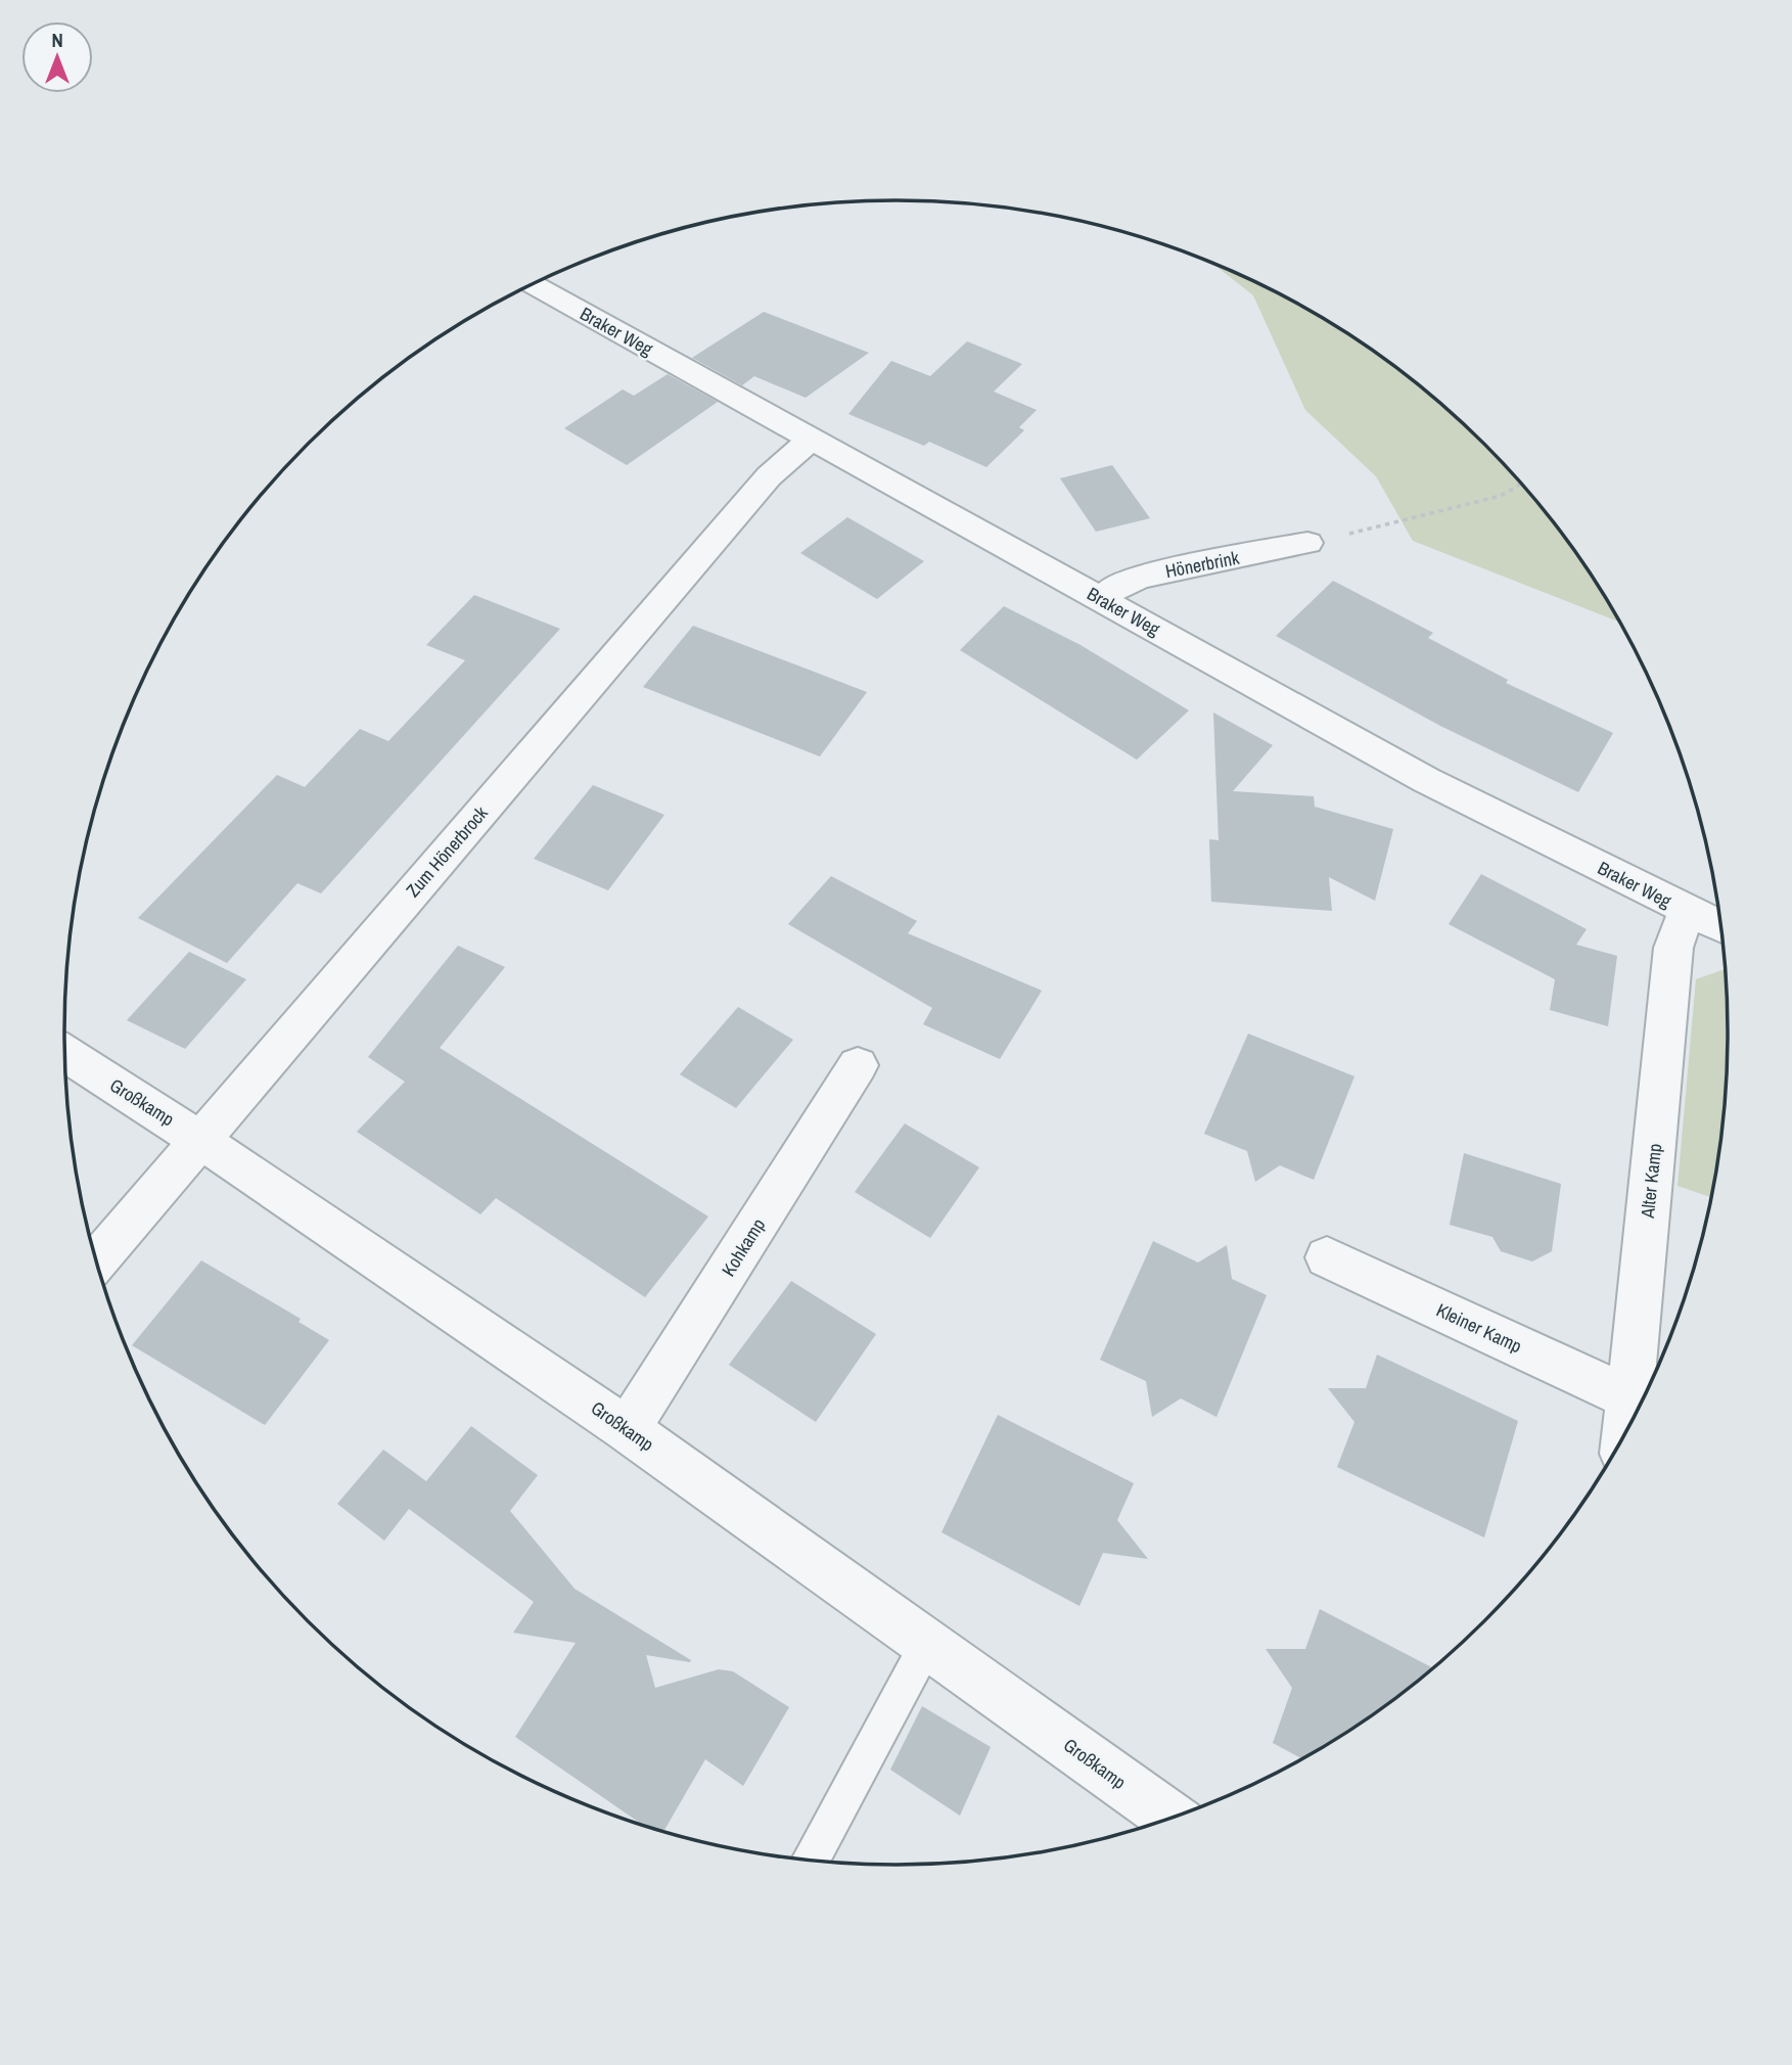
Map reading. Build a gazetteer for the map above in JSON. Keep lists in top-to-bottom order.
{
  "streets": {
    "street": [
      "Braker Weg",
      "Hönerbrink",
      "Zum Hönerbrock",
      "Großkamp",
      "Alter Kamp",
      "Kohkamp",
      "Kleiner Kamp"
    ]
  },
  "crossings": [
    ["Braker Weg", "Hönerbrink"],
    ["Braker Weg", "Zum Hönerbrock"],
    ["Braker Weg", "Alter Kamp"],
    ["Zum Hönerbrock", "Großkamp"],
    ["Großkamp", "Kohkamp"],
    ["Alter Kamp", "Kleiner Kamp"]
  ],
  "north": "top"
}
